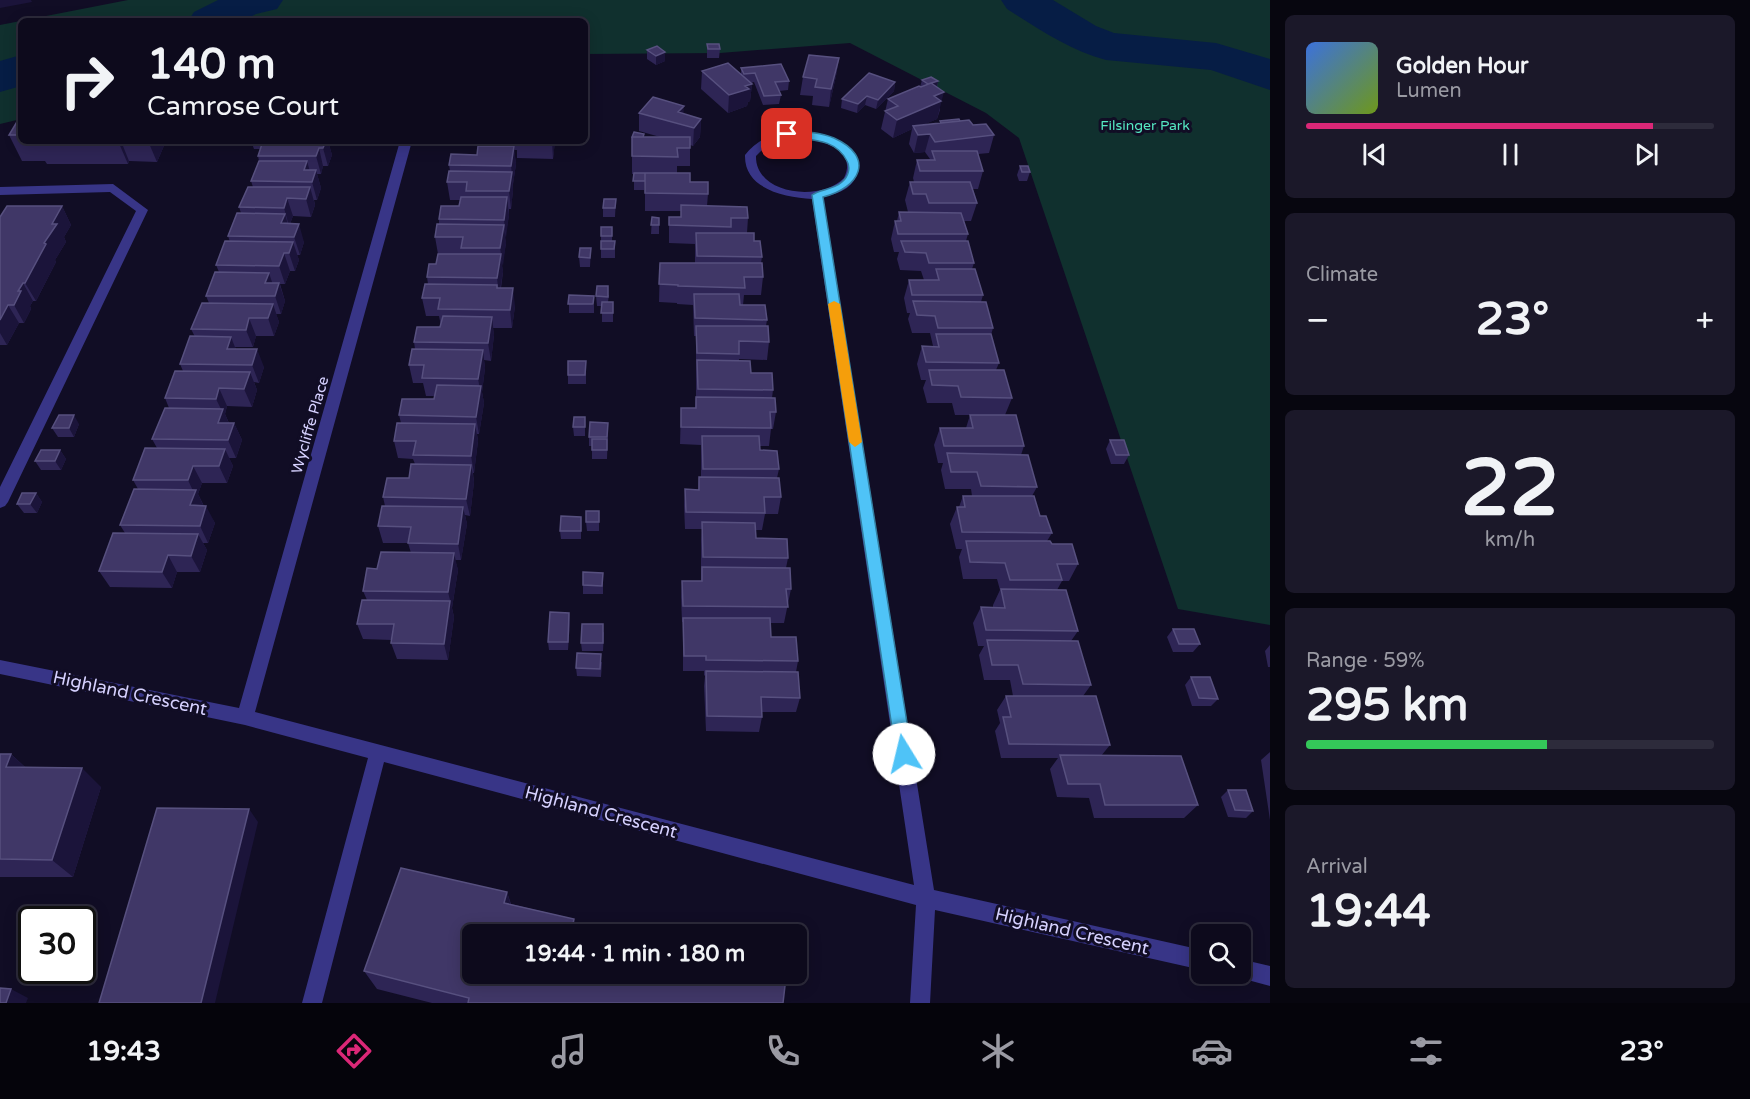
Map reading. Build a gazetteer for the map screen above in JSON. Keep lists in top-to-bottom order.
{
  "streets": {
    "street": ["Wycliffe Place", "Highland Crescent"]
  },
  "crossings": [
    ["Wycliffe Place", "Highland Crescent"]
  ],
  "parks": ["Filsinger Park"],
  "page": {
    "turn": ["140 m", "Camrose Court"],
    "song": ["Golden Hour", "Lumen"],
    "tile": [
      "Climate",
      ["22", "km/h"],
      ["Range · 59%", "295 km"],
      ["Arrival", "19:44"]
    ],
    "heat": ["−", "23°", "+"],
    "limit": "30",
    "trip": "19:44 · 1 min · 180 m",
    "tabs": ["19:43", "23°"]
  }
}
